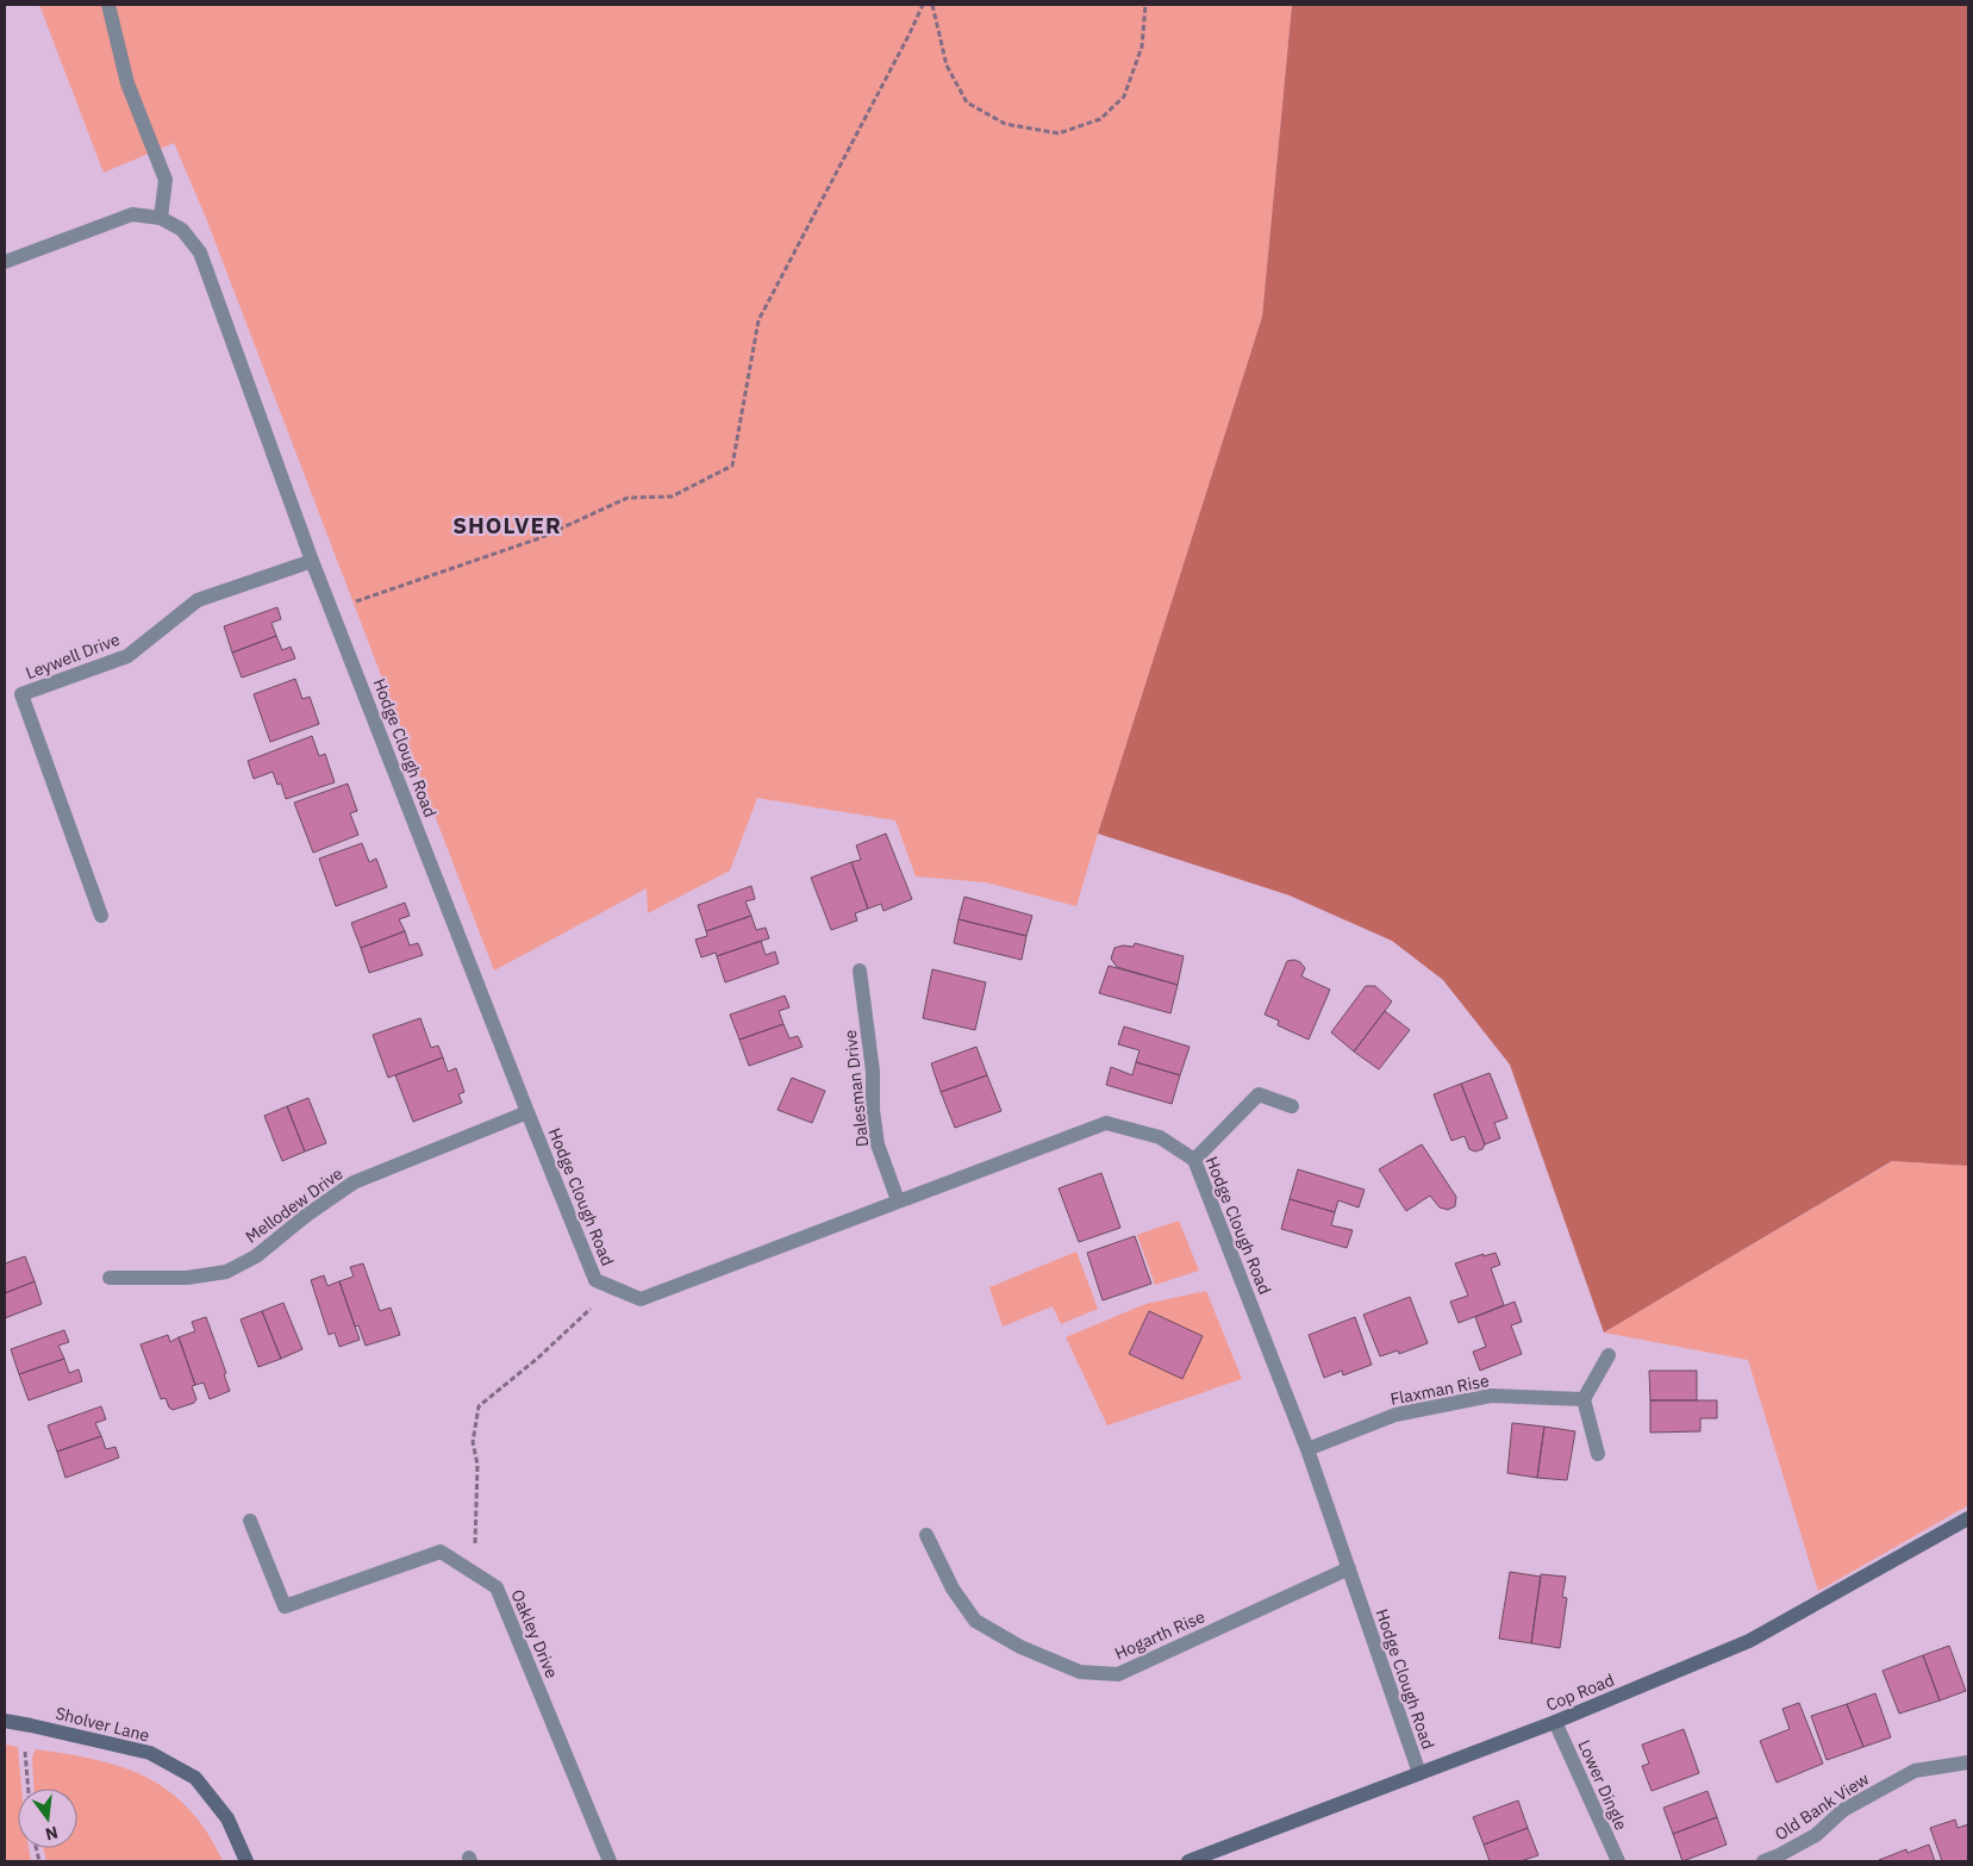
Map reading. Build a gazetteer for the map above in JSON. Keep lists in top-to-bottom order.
{
  "streets": {
    "street": [
      "Leywell Drive",
      "Hodge Clough Road",
      "Dalesman Drive",
      "Mellodew Drive",
      "Flaxman Rise",
      "Oakley Drive",
      "Hogarth Rise",
      "Cop Road",
      "Sholver Lane",
      "Lower Dingle",
      "Old Bank View"
    ]
  },
  "crossings": [
    ["Leywell Drive", "Hodge Clough Road"],
    ["Hodge Clough Road", "Dalesman Drive"],
    ["Hodge Clough Road", "Mellodew Drive"],
    ["Hodge Clough Road", "Flaxman Rise"],
    ["Hodge Clough Road", "Hogarth Rise"],
    ["Hodge Clough Road", "Cop Road"],
    ["Cop Road", "Lower Dingle"]
  ],
  "districts": ["SHOLVER"],
  "north": "bottom"
}
